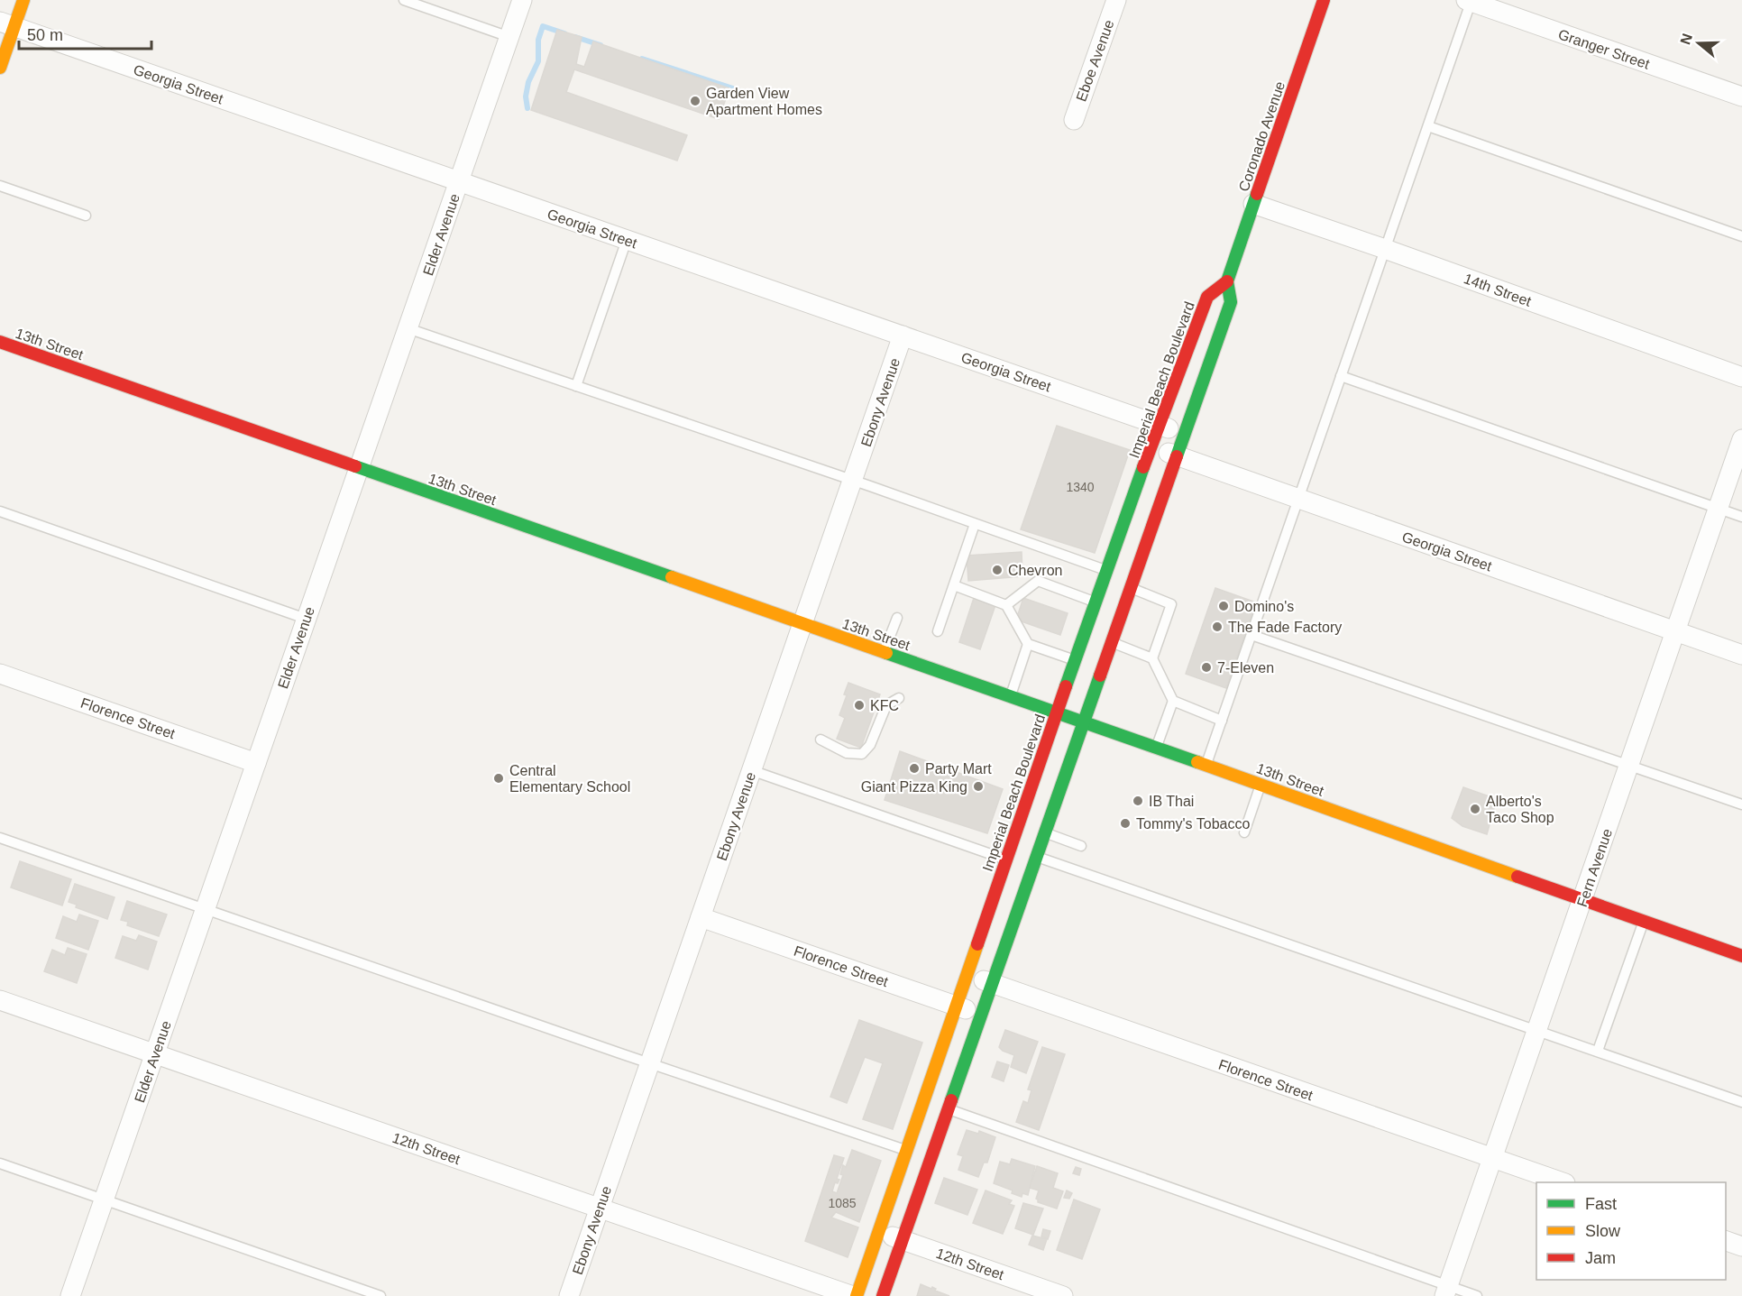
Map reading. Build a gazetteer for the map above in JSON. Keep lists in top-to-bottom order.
{
  "streets": {
    "main road": ["Coronado Avenue", "13th Street", "Imperial Beach Boulevard"],
    "street": [
      "Granger Street",
      "Eboe Avenue",
      "Georgia Street",
      "Elder Avenue",
      "14th Street",
      "Ebony Avenue",
      "Florence Street",
      "Fern Avenue",
      "12th Street"
    ]
  },
  "crossings": [
    ["Georgia Street", "Elder Avenue"],
    ["Georgia Street", "Imperial Beach Boulevard"],
    ["Georgia Street", "Ebony Avenue"],
    ["Georgia Street", "Fern Avenue"],
    ["Coronado Avenue", "14th Street"],
    ["Coronado Avenue", "Imperial Beach Boulevard"],
    ["Elder Avenue", "13th Street"],
    ["Elder Avenue", "Florence Street"],
    ["Elder Avenue", "12th Street"],
    ["13th Street", "Imperial Beach Boulevard"],
    ["13th Street", "Ebony Avenue"],
    ["13th Street", "Fern Avenue"],
    ["Imperial Beach Boulevard", "Florence Street"],
    ["Imperial Beach Boulevard", "12th Street"],
    ["Ebony Avenue", "Florence Street"],
    ["Ebony Avenue", "12th Street"],
    ["Florence Street", "Fern Avenue"]
  ],
  "places": [
    "Garden View Apartment Homes",
    "Chevron",
    "Domino's",
    "The Fade Factory",
    "7-Eleven",
    "KFC",
    "Party Mart",
    "Central Elementary School",
    "Giant Pizza King",
    "IB Thai",
    "Alberto's Taco Shop",
    "Tommy's Tobacco"
  ],
  "house_numbers": ["1340", "1085"],
  "legend": ["Fast", "Slow", "Jam"],
  "scale_bar": "50 m",
  "north": "left"
}
